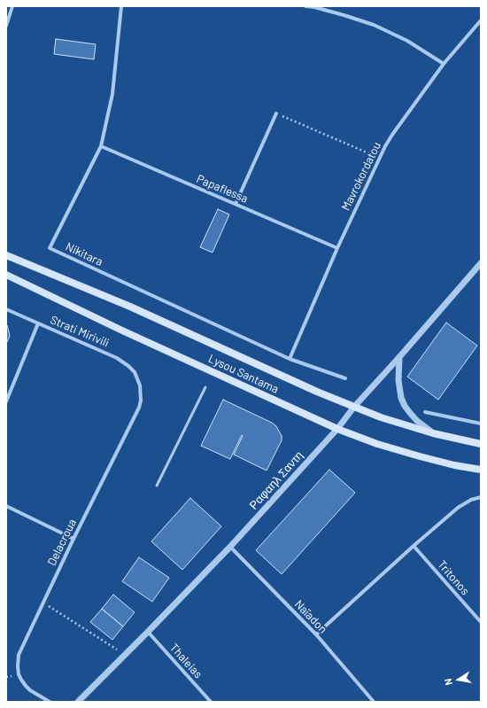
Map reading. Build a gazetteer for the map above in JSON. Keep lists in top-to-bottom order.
{
  "streets": {
    "main road": ["Lysou Santama"],
    "street": [
      "Mavrokordatou",
      "Papaflessa",
      "Nikitara",
      "Strati Mirivili",
      "Ραφαηλ Σαντη",
      "Delacroua",
      "Tritonos",
      "Naïadon",
      "Thaleias"
    ]
  },
  "crossings": [
    ["Mavrokordatou", "Papaflessa"],
    ["Mavrokordatou", "Nikitara"],
    ["Papaflessa", "Nikitara"],
    ["Strati Mirivili", "Delacroua"],
    ["Lysou Santama", "Ραφαηλ Σαντη"],
    ["Ραφαηλ Σαντη", "Naïadon"],
    ["Ραφαηλ Σαντη", "Thaleias"]
  ],
  "north": "left"
}
